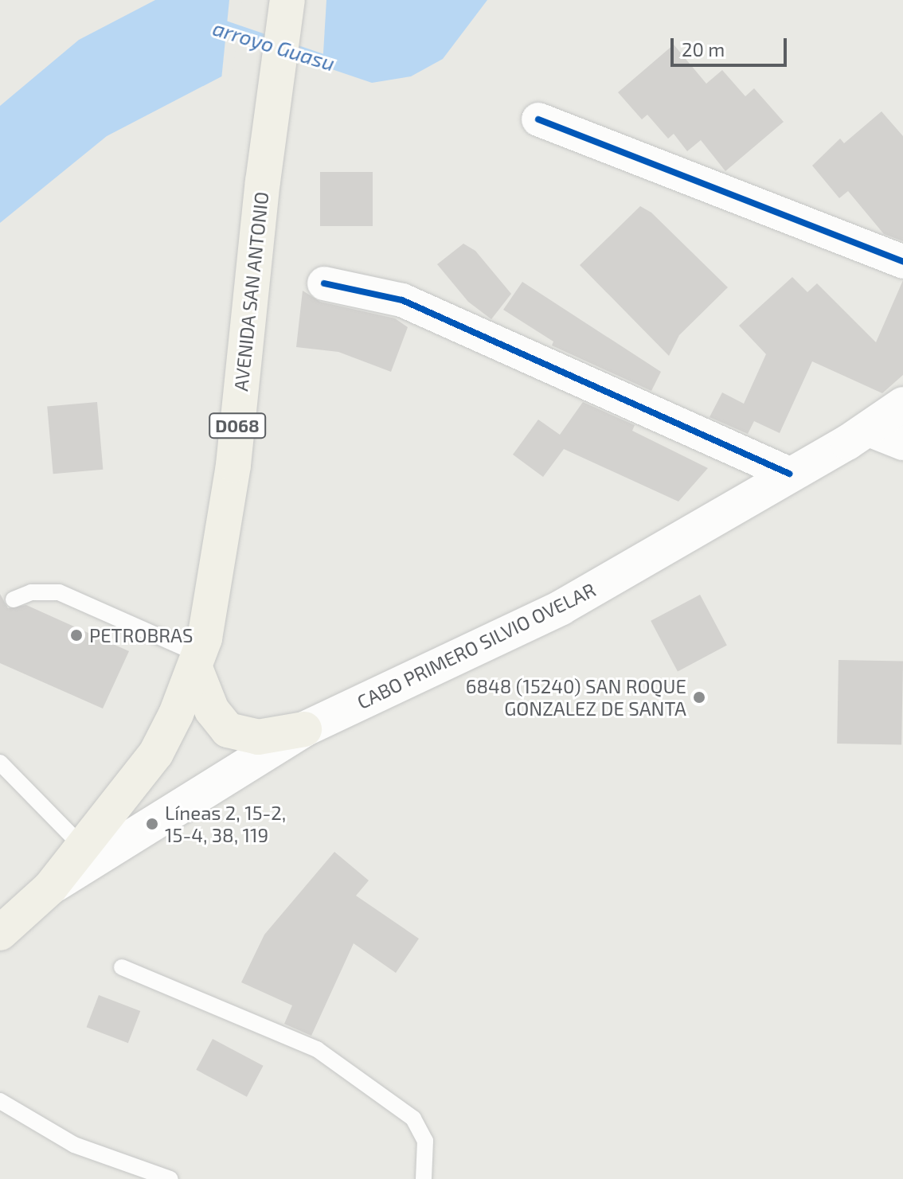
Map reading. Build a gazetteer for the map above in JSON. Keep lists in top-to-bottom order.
{
  "streets": {
    "main road": ["AVENIDA SAN ANTONIO", "D068", "CABO PRIMERO SILVIO OVELAR"]
  },
  "crossings": [
    ["AVENIDA SAN ANTONIO", "CABO PRIMERO SILVIO OVELAR"]
  ],
  "water": ["arroyo Guasu"],
  "places": ["PETROBRAS", "6848 (15240) SAN ROQUE GONZALEZ DE SANTA", "Líneas 2, 15-2, 15-4, 38, 119"],
  "scale_bar": "20 m"
}
